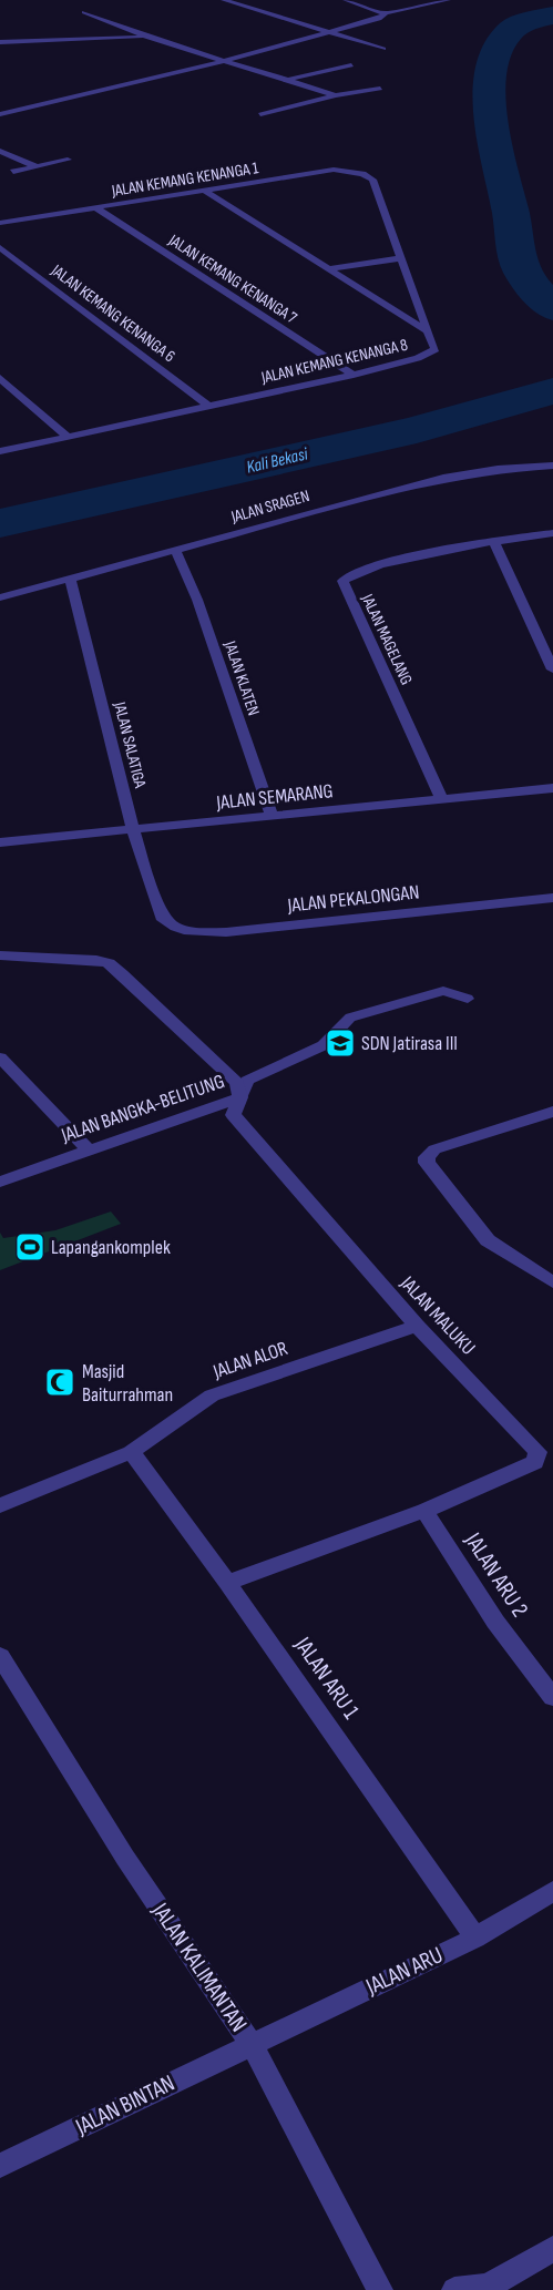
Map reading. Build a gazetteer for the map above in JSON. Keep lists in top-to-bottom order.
{
  "streets": {
    "street": [
      "JALAN KEMANG KENANGA 1",
      "JALAN KEMANG KENANGA 7",
      "JALAN KEMANG KENANGA 6",
      "JALAN KEMANG KENANGA 8",
      "JALAN SRAGEN",
      "JALAN MAGELANG",
      "JALAN KLATEN",
      "JALAN SALATIGA",
      "JALAN SEMARANG",
      "JALAN PEKALONGAN",
      "JALAN BANGKA-BELITUNG",
      "JALAN MALUKU",
      "JALAN ALOR",
      "JALAN ARU 2",
      "JALAN ARU 1",
      "JALAN KALIMANTAN",
      "JALAN ARU",
      "JALAN BINTAN"
    ]
  },
  "crossings": [
    ["JALAN KEMANG KENANGA 1", "JALAN KEMANG KENANGA 7"],
    ["JALAN KEMANG KENANGA 1", "JALAN KEMANG KENANGA 8"],
    ["JALAN KEMANG KENANGA 7", "JALAN KEMANG KENANGA 8"],
    ["JALAN KEMANG KENANGA 6", "JALAN KEMANG KENANGA 8"],
    ["JALAN SRAGEN", "JALAN KLATEN"],
    ["JALAN SRAGEN", "JALAN SALATIGA"],
    ["JALAN MAGELANG", "JALAN SEMARANG"],
    ["JALAN KLATEN", "JALAN SEMARANG"],
    ["JALAN SALATIGA", "JALAN SEMARANG"],
    ["JALAN SALATIGA", "JALAN PEKALONGAN"],
    ["JALAN BANGKA-BELITUNG", "JALAN MALUKU"],
    ["JALAN MALUKU", "JALAN ALOR"],
    ["JALAN MALUKU", "JALAN ARU 2"],
    ["JALAN MALUKU", "JALAN ARU 1"],
    ["JALAN ALOR", "JALAN ARU 1"],
    ["JALAN ARU 1", "JALAN ARU"],
    ["JALAN KALIMANTAN", "JALAN ARU"],
    ["JALAN KALIMANTAN", "JALAN BINTAN"],
    ["JALAN ARU", "JALAN BINTAN"]
  ],
  "water": ["Kali Bekasi"],
  "places": {
    "school or university": ["SDN Jatirasa III"],
    "sports": ["Lapangankomplek"],
    "mosque": ["Masjid Baiturrahman"]
  }
}
